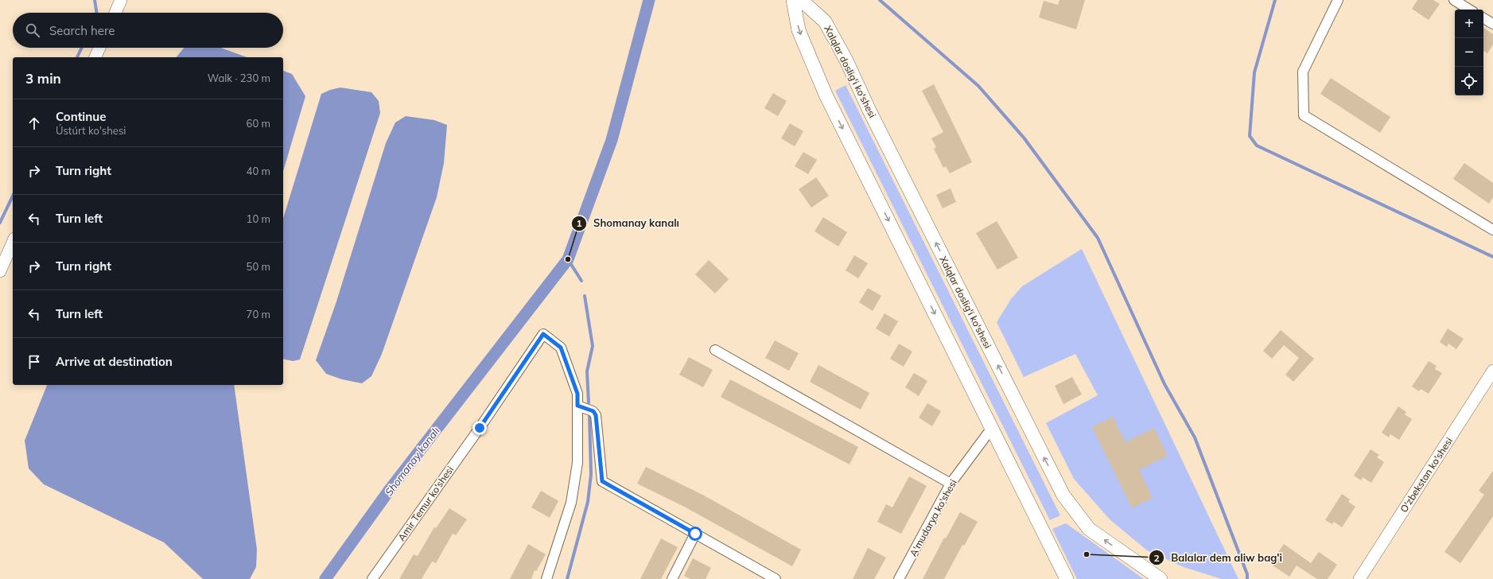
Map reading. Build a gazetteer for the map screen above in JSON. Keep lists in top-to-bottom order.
{
  "streets": {
    "main road": ["Xalqlar doslig'i ko'shesi"],
    "street": ["O'zbekstan ko'shesi", "Amir Temur ko'shesi", "A'mudarya ko'shesi"]
  },
  "water": ["Shomanay kanalı"],
  "places": ["Shomanay kanalı", "Balalar dem aliw bag'i"],
  "page": {
    "map_buttons": ["+", "−"],
    "search": "Search here",
    "heading": ["3 min", "Walk · 230 m"],
    "list": [
      ["Continue", "Ústúrt ko'shesi", "60 m"],
      ["Turn right", "40 m"],
      ["Turn left", "10 m"],
      ["Turn right", "50 m"],
      ["Turn left", "70 m"],
      "Arrive at destination"
    ]
  }
}
